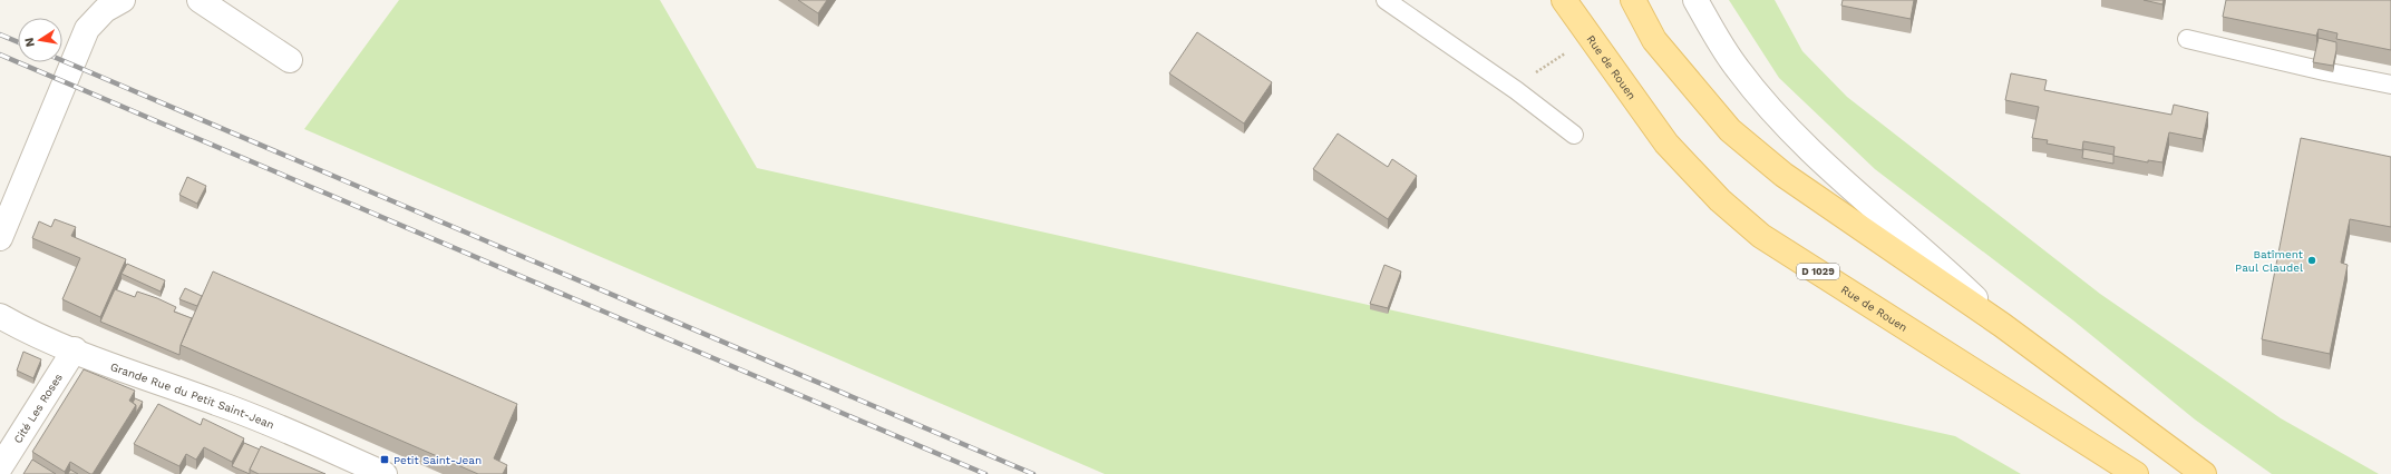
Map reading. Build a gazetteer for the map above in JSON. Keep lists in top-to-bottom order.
{
  "streets": {
    "main road": ["Rue de Rouen", "D 1029"],
    "street": ["Grande Rue du Petit Saint-Jean", "Cité Les Roses"]
  },
  "crossings": [
    ["Grande Rue du Petit Saint-Jean", "Cité Les Roses"]
  ],
  "places": {
    "other": ["Batîment Paul Claudel"],
    "transit": ["Petit Saint-Jean"]
  },
  "north": "left"
}
